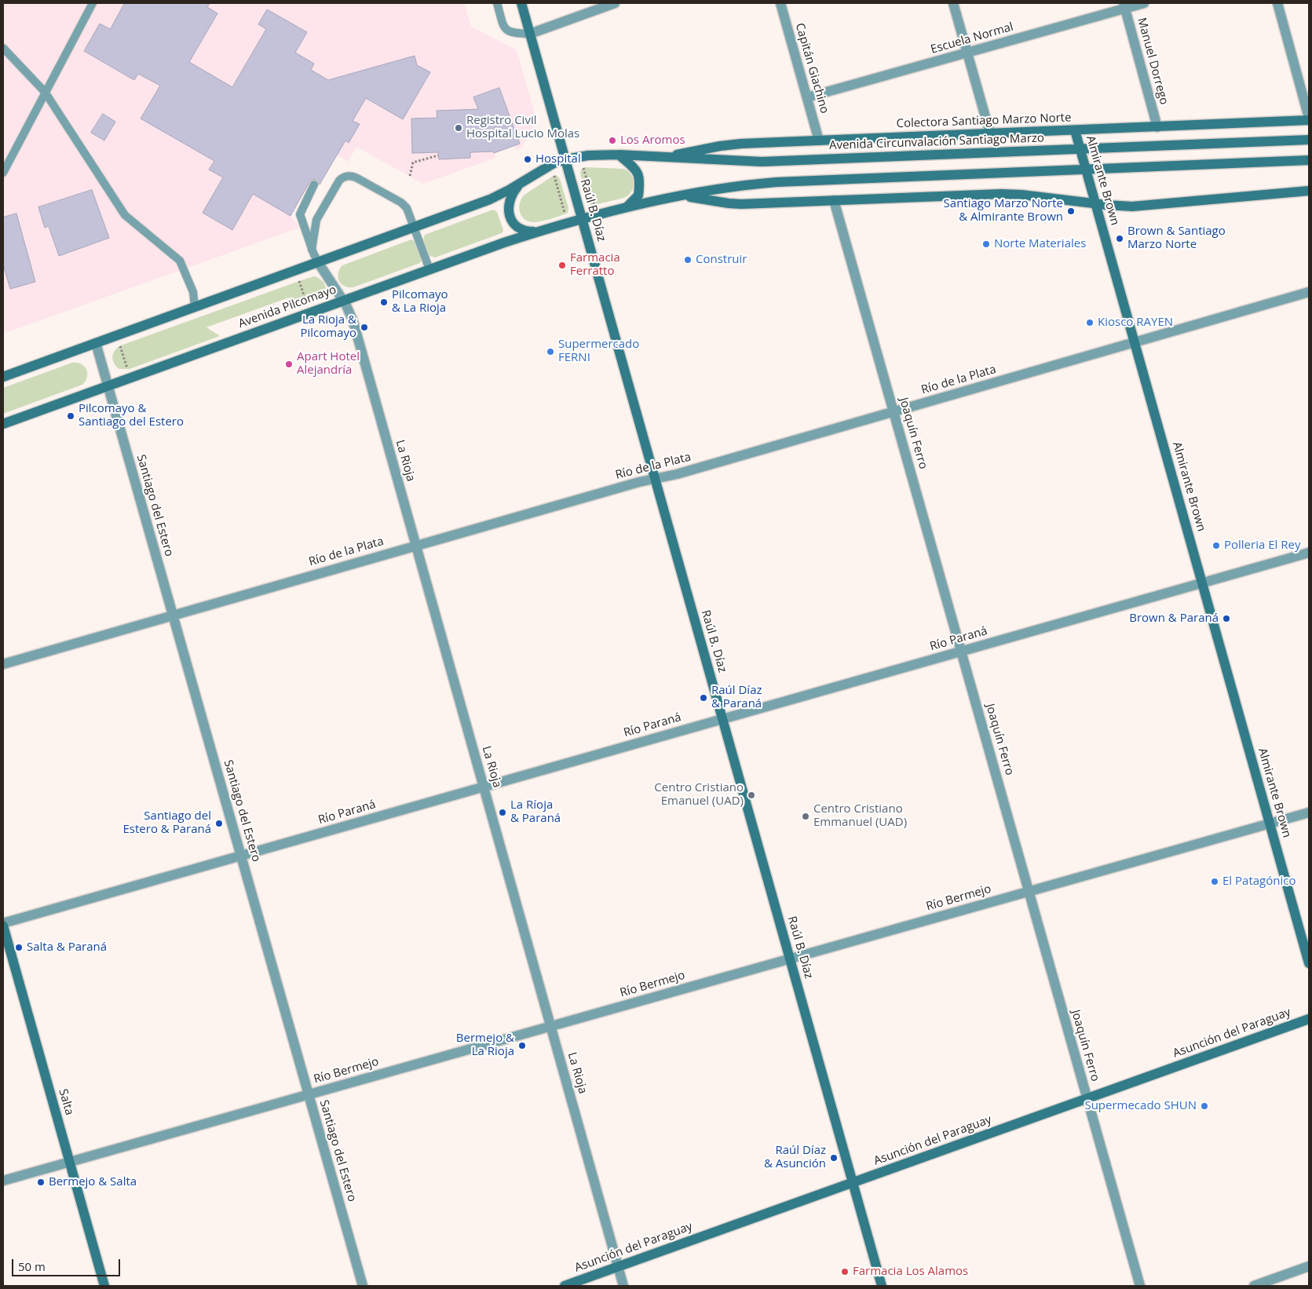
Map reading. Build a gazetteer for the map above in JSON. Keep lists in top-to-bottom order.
{
  "streets": {
    "main road": [
      "Colectora Santiago Marzo Norte",
      "Avenida Circunvalación Santiago Marzo",
      "Almirante Brown",
      "Raúl B. Díaz",
      "Avenida Pilcomayo",
      "Asunción del Paraguay",
      "Salta"
    ],
    "street": [
      "Escuela Normal",
      "Manuel Dorrego",
      "Capitán Giachino",
      "Río de la Plata",
      "Joaquín Ferro",
      "La Rioja",
      "Santiago del Estero",
      "Río Paraná",
      "Río Bermejo"
    ]
  },
  "crossings": [
    ["Escuela Normal", "Manuel Dorrego"],
    ["Escuela Normal", "Capitán Giachino"],
    ["Manuel Dorrego", "Colectora Santiago Marzo Norte"],
    ["Capitán Giachino", "Colectora Santiago Marzo Norte"],
    ["Colectora Santiago Marzo Norte", "Avenida Circunvalación Santiago Marzo"],
    ["Colectora Santiago Marzo Norte", "Almirante Brown"],
    ["Avenida Circunvalación Santiago Marzo", "Almirante Brown"],
    ["Avenida Circunvalación Santiago Marzo", "Raúl B. Díaz"],
    ["Almirante Brown", "Río de la Plata"],
    ["Almirante Brown", "Río Paraná"],
    ["Almirante Brown", "Río Bermejo"],
    ["Raúl B. Díaz", "Avenida Pilcomayo"],
    ["Raúl B. Díaz", "Río de la Plata"],
    ["Raúl B. Díaz", "Río Paraná"],
    ["Raúl B. Díaz", "Río Bermejo"],
    ["Raúl B. Díaz", "Asunción del Paraguay"],
    ["Avenida Pilcomayo", "La Rioja"],
    ["Avenida Pilcomayo", "Santiago del Estero"],
    ["Río de la Plata", "Joaquín Ferro"],
    ["Río de la Plata", "La Rioja"],
    ["Río de la Plata", "Santiago del Estero"],
    ["Joaquín Ferro", "Río Paraná"],
    ["Joaquín Ferro", "Río Bermejo"],
    ["Joaquín Ferro", "Asunción del Paraguay"],
    ["La Rioja", "Río Paraná"],
    ["La Rioja", "Río Bermejo"],
    ["La Rioja", "Asunción del Paraguay"],
    ["Santiago del Estero", "Río Paraná"],
    ["Santiago del Estero", "Río Bermejo"],
    ["Río Paraná", "Salta"],
    ["Río Bermejo", "Salta"]
  ],
  "places": [
    "Registro Civil Hospital Lucio Molas",
    "Los Aromos",
    "Hospital",
    "Santiago Marzo Norte & Almirante Brown",
    "Brown & Santiago Marzo Norte",
    "Norte Materiales",
    "Construir",
    "Farmacia Ferratto",
    "Pilcomayo & La Rioja",
    "Kiosco RAYEN",
    "La Rioja & Pilcomayo",
    "Supermercado FERNI",
    "Apart Hotel Alejandría",
    "Pilcomayo & Santiago del Estero",
    "Polleria El Rey",
    "Brown & Paraná",
    "Raúl Díaz & Paraná",
    "Centro Cristiano Emanuel (UAD)",
    "La Ríoja & Paraná",
    "Centro Cristiano Emmanuel (UAD)",
    "Santiago del Estero & Paraná",
    "El Patagónico",
    "Salta & Paraná",
    "Bermejo & La Rioja",
    "Supermecado SHUN",
    "Raúl Díaz & Asunción",
    "Bermejo & Salta",
    "Farmacia Los Alamos"
  ],
  "scale_bar": "50 m"
}
